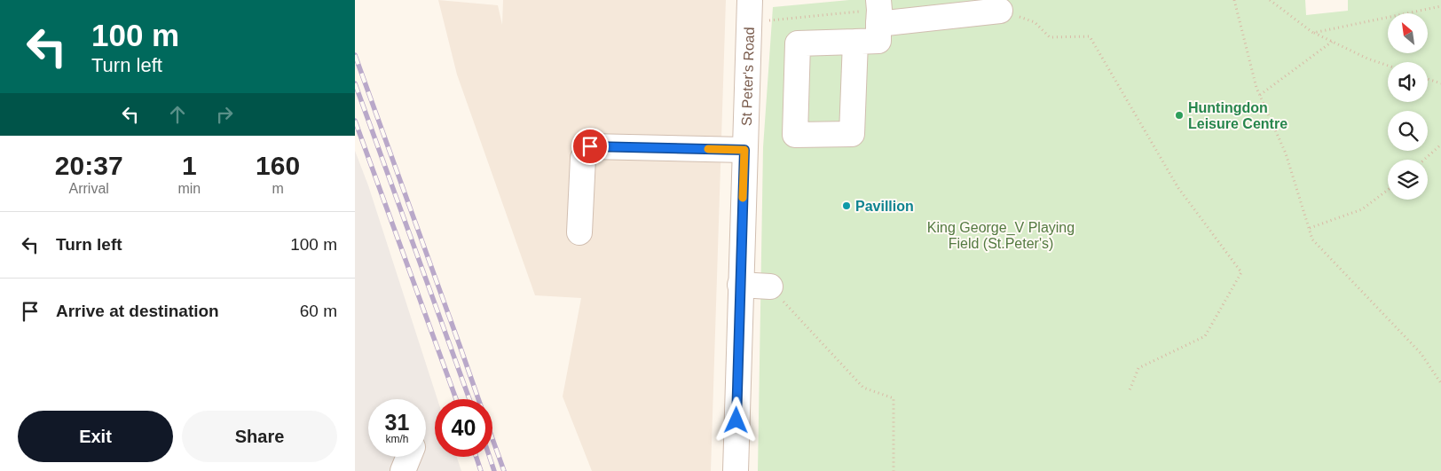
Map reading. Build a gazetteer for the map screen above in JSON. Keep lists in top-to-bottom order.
{
  "streets": {
    "street": ["St Peter's Road"]
  },
  "parks": ["King George_V Playing Field (St.Peter's)"],
  "places": ["Huntingdon Leisure Centre", "Pavillion"],
  "north": "top left",
  "page": {
    "turn": ["100 m", "Turn left"],
    "eta": [
      "20:37",
      "Arrival",
      "1",
      "min",
      "160",
      "m"
    ],
    "list": [
      {
        "name": "Turn left",
        "value": "100 m"
      },
      {
        "name": "Arrive at destination",
        "value": "60 m"
      }
    ],
    "speed": "31 km/h",
    "limit": "40",
    "buttons": ["Exit", "Share"]
  }
}
